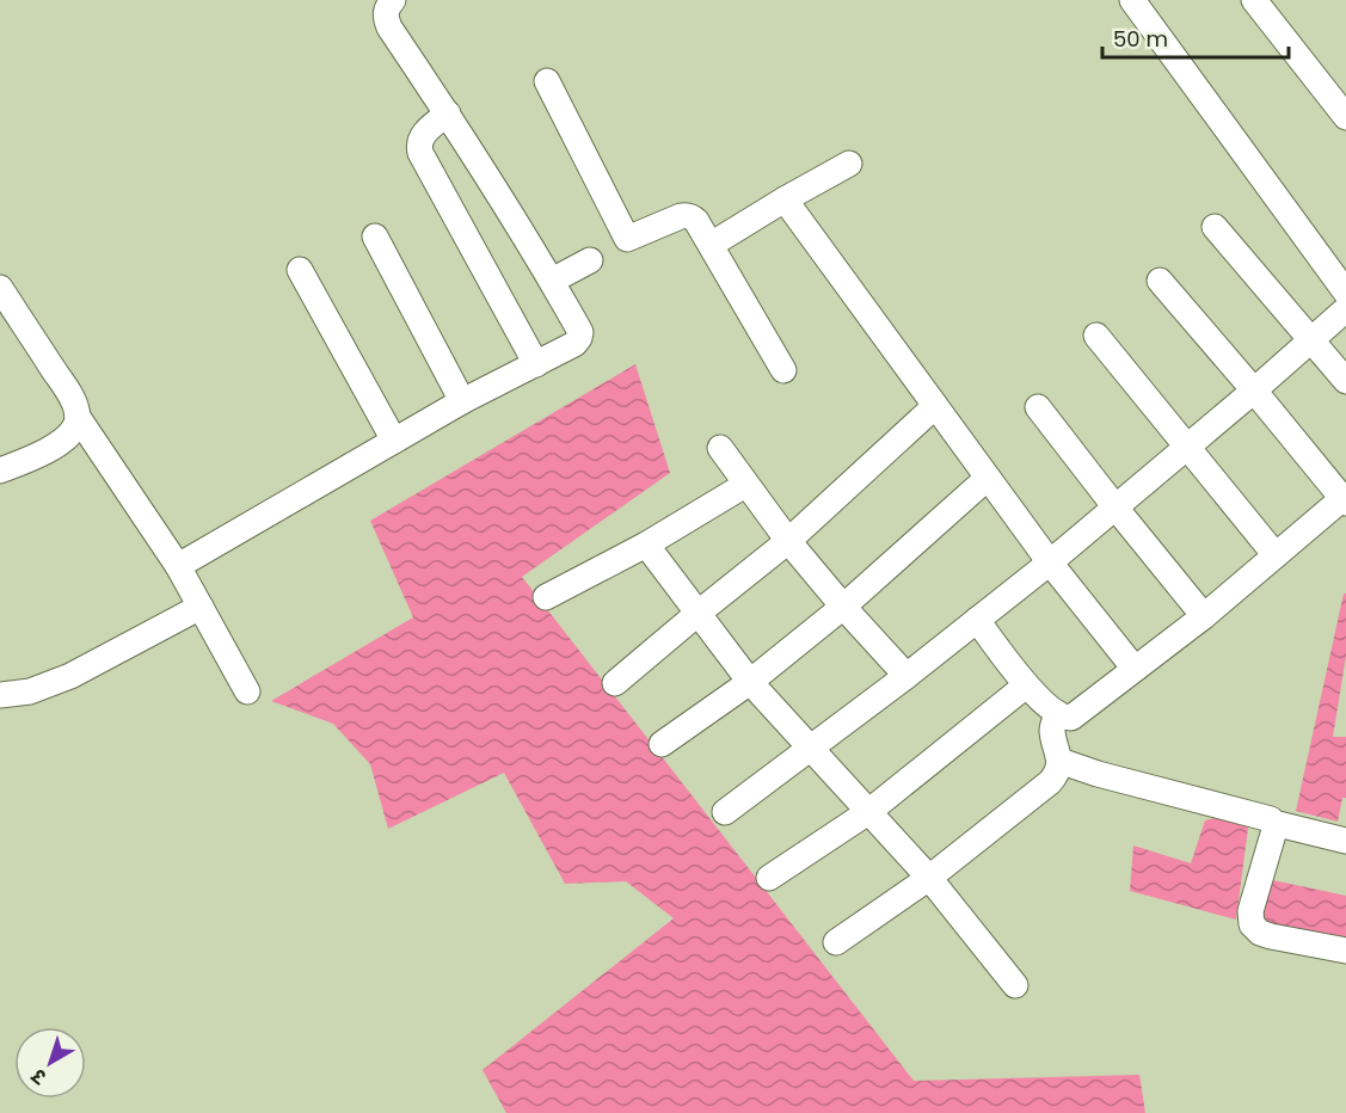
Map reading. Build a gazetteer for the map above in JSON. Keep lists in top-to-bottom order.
{
  "scale_bar": "50 m",
  "north": "bottom left"
}
